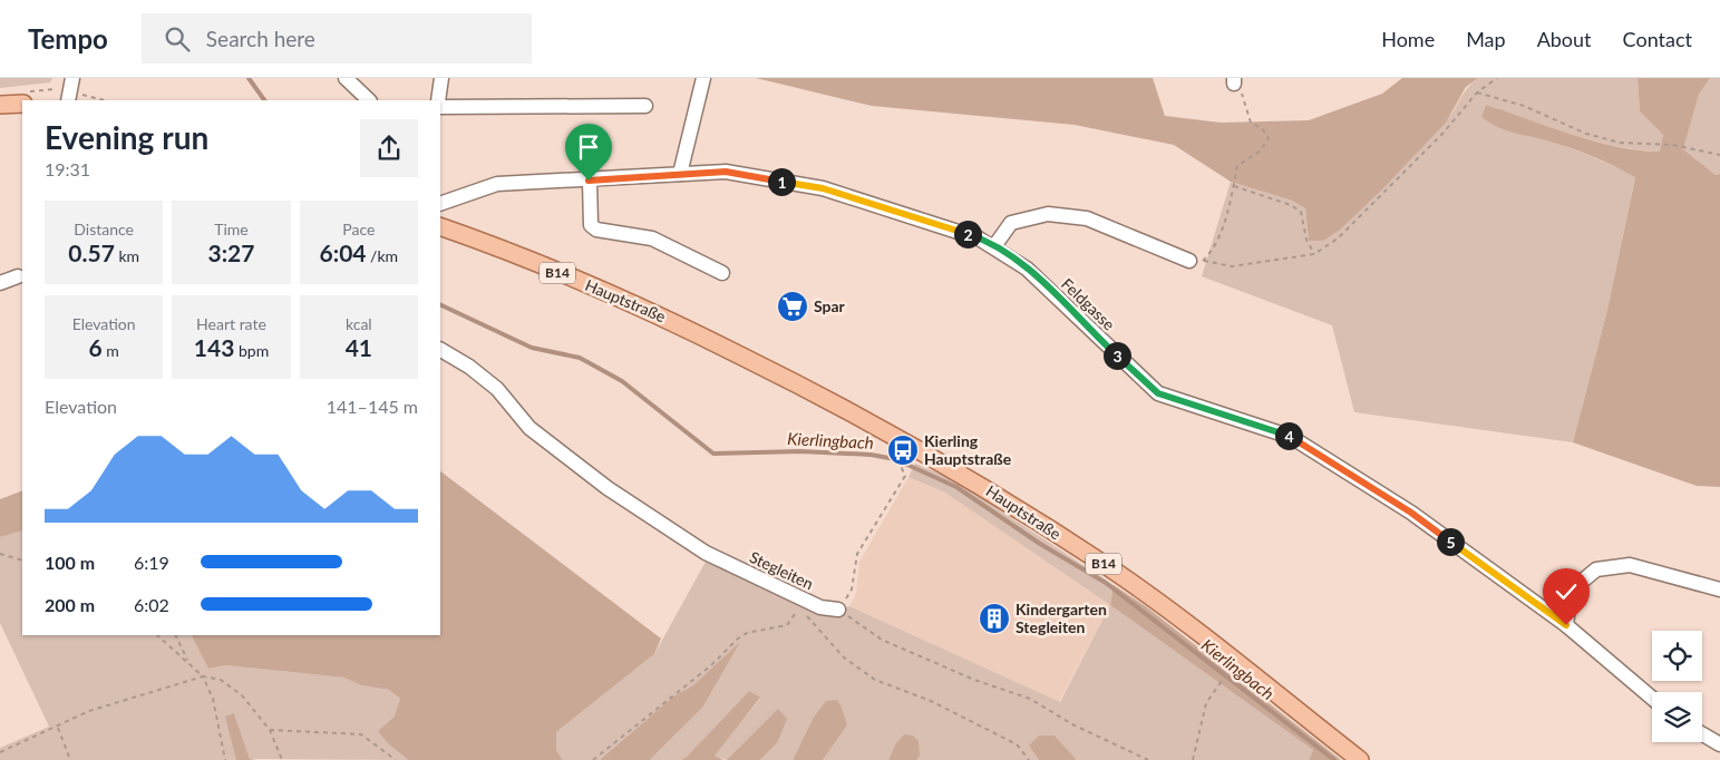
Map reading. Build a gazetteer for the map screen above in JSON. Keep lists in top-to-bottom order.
{
  "streets": {
    "main road": ["B14", "Hauptstraße"],
    "street": ["Feldgasse", "Stegleiten"]
  },
  "water": ["Kierlingbach"],
  "places": {
    "supermarket": ["Spar"],
    "bus stop": ["Kierling Hauptstraße"],
    "building": ["Kindergarten Stegleiten"]
  },
  "page": {
    "header": "Tempo",
    "search": "Search here",
    "nav": [
      "Home",
      "Map",
      "About",
      "Contact"
    ],
    "heading": ["Evening run", "19:31"],
    "pins": [
      "1",
      "2",
      "3",
      "4",
      "5"
    ],
    "stats": [
      ["Distance", "0.57 km"],
      ["Time", "3:27"],
      ["Pace", "6:04 /km"],
      ["Elevation", "6 m"],
      ["Heart rate", "143 bpm"],
      ["kcal", "41"]
    ],
    "chart": ["Elevation", "141–145 m"],
    "list": [
      {
        "name": "100 m",
        "note": "6:19"
      },
      {
        "name": "200 m",
        "note": "6:02"
      }
    ]
  }
}
